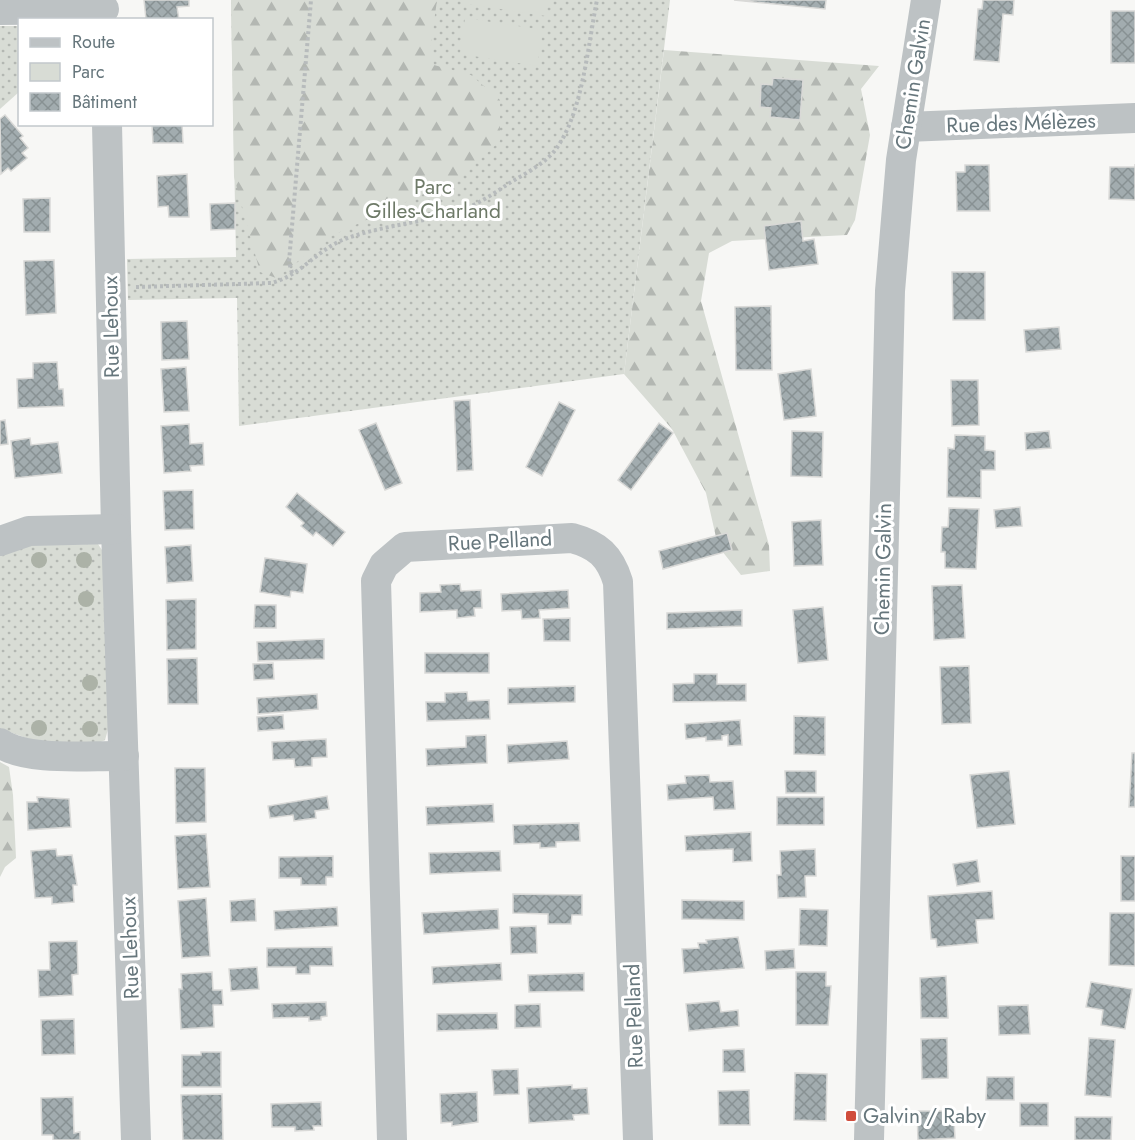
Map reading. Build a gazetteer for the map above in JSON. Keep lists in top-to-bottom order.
{
  "streets": {
    "street": [
      "Chemin Galvin",
      "Rue des Mélèzes",
      "Rue Lehoux",
      "Rue Pelland"
    ]
  },
  "crossings": [
    ["Chemin Galvin", "Rue des Mélèzes"]
  ],
  "parks": ["Parc Gilles-Charland"],
  "places": {
    "transit": ["Galvin / Raby"]
  },
  "legend": ["Route", "Parc", "Bâtiment"]
}
